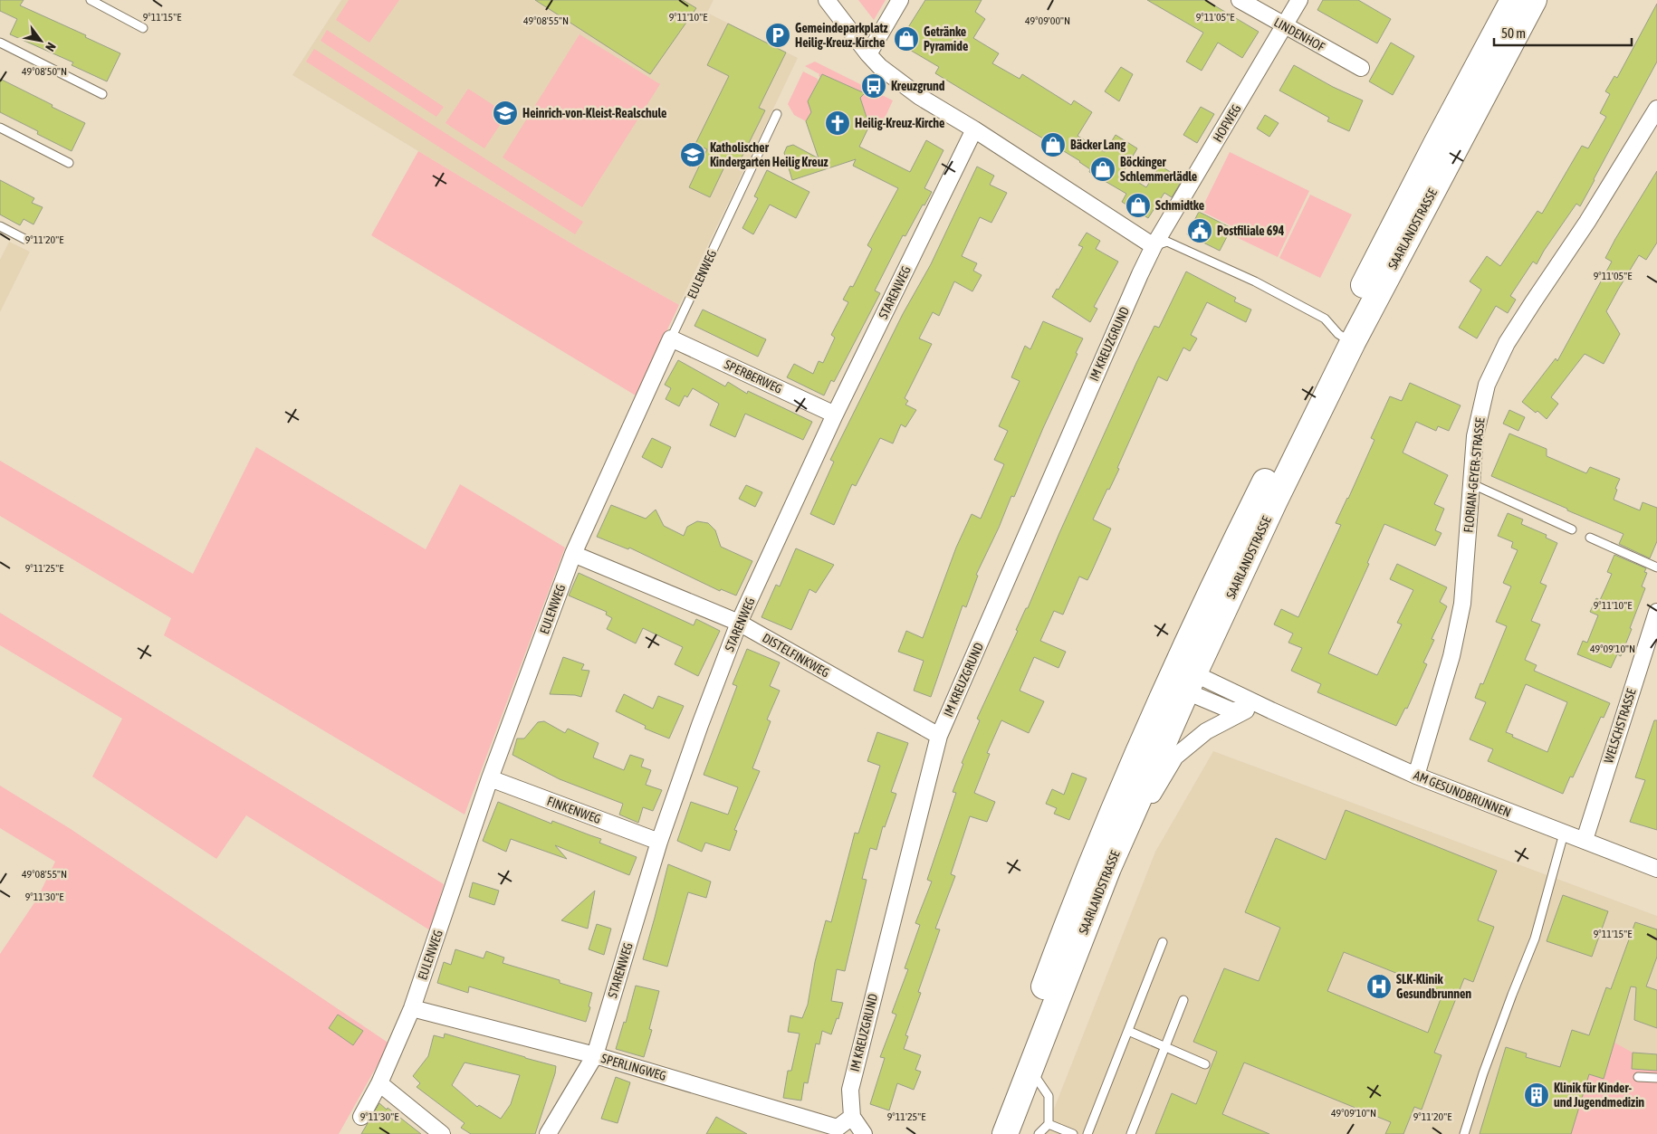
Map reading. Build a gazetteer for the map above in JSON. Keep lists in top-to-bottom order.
{
  "streets": {
    "main road": ["SAARLANDSTRASSE"],
    "street": [
      "LINDENHOF",
      "HOFWEG",
      "EULENWEG",
      "STARENWEG",
      "IM KREUZGRUND",
      "SPERBERWEG",
      "FLORIAN-GEYER-STRASSE",
      "DISTELFINKWEG",
      "WELSCHSTRASSE",
      "AM GESUNDBRUNNEN",
      "FINKENWEG",
      "SPERLINGWEG"
    ]
  },
  "crossings": [
    ["LINDENHOF", "HOFWEG"],
    ["HOFWEG", "IM KREUZGRUND"],
    ["SAARLANDSTRASSE", "AM GESUNDBRUNNEN"],
    ["EULENWEG", "SPERBERWEG"],
    ["EULENWEG", "DISTELFINKWEG"],
    ["EULENWEG", "FINKENWEG"],
    ["EULENWEG", "SPERLINGWEG"],
    ["STARENWEG", "SPERBERWEG"],
    ["STARENWEG", "DISTELFINKWEG"],
    ["STARENWEG", "FINKENWEG"],
    ["STARENWEG", "SPERLINGWEG"],
    ["IM KREUZGRUND", "DISTELFINKWEG"],
    ["IM KREUZGRUND", "SPERLINGWEG"],
    ["FLORIAN-GEYER-STRASSE", "AM GESUNDBRUNNEN"],
    ["WELSCHSTRASSE", "AM GESUNDBRUNNEN"]
  ],
  "places": {
    "parking": ["Gemeindeparkplatz Heilig-Kreuz-Kirche"],
    "shop": [
      "Getränke Pyramide",
      "Bäcker Lang",
      "Böckinger Schlemmerlädle",
      "Schmidtke"
    ],
    "bus stop": ["Kreuzgrund"],
    "school or university": ["Heinrich-von-Kleist-Realschule", "Katholischer Kindergarten Heilig Kreuz"],
    "church": ["Heilig-Kreuz-Kirche"],
    "public building": ["Postfiliale 694"],
    "hospital": ["SLK-Klinik Gesundbrunnen"],
    "building": ["Klinik für Kinder- und Jugendmedizin"]
  },
  "scale_bar": "50 m",
  "north": "bottom right",
  "coordinates": [
    "9°11'05\"E",
    "9°11'15\"E",
    "9°11'10\"E",
    "49°08'55\"N",
    "49°09'00\"N",
    "49°08'50\"N",
    "9°11'20\"E",
    "9°11'25\"E",
    "49°09'10\"N",
    "9°11'30\"E"
  ]
}
